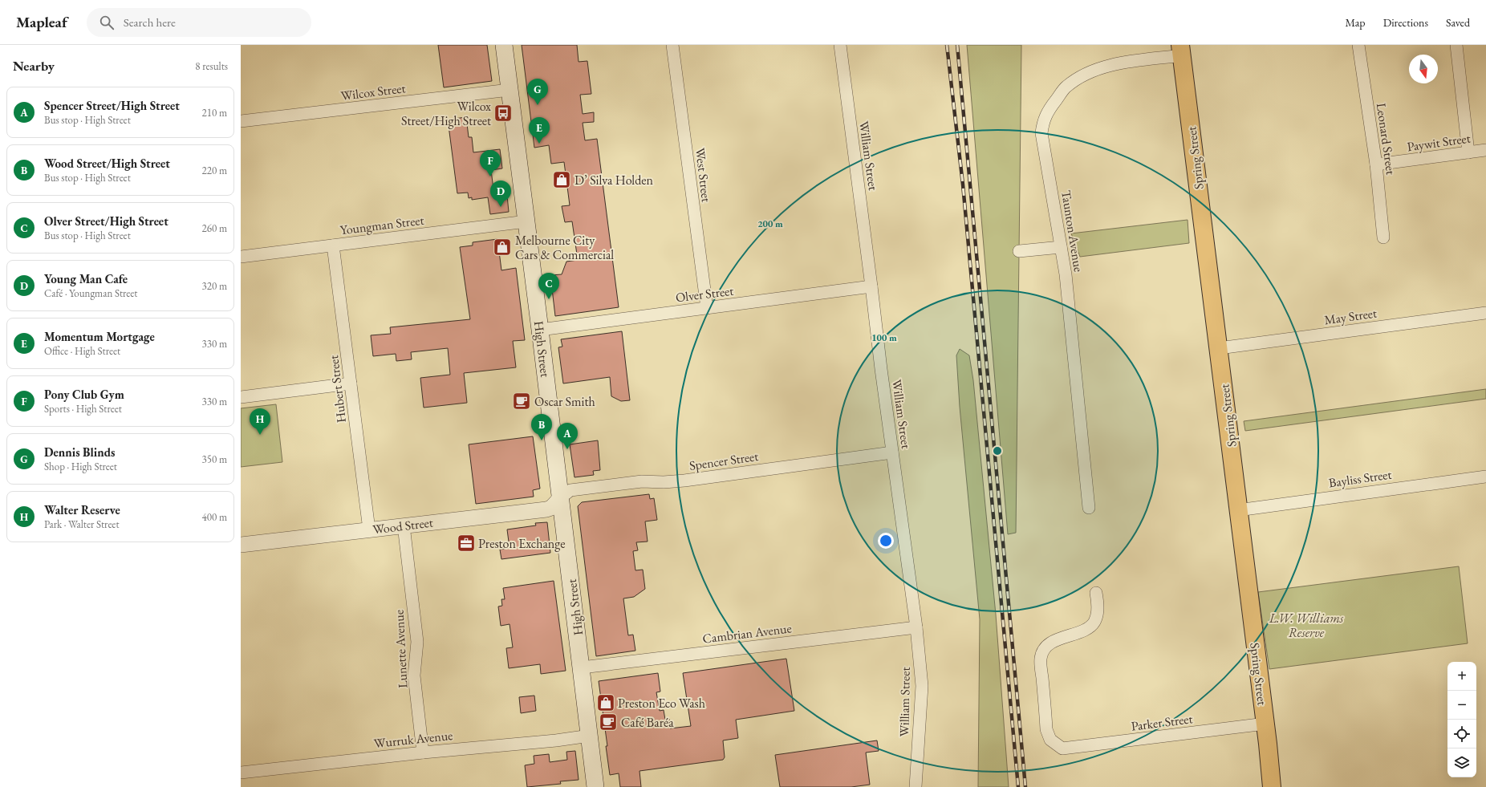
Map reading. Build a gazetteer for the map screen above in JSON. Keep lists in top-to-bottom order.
{
  "streets": {
    "main road": ["Spring Street", "High Street"],
    "street": [
      "Wilcox Street",
      "Leonard Street",
      "Paywit Street",
      "William Street",
      "West Street",
      "Youngman Street",
      "Taunton Avenue",
      "Olver Street",
      "May Street",
      "Hubert Street",
      "Spencer Street",
      "Bayliss Street",
      "Wood Street",
      "Cambrian Avenue",
      "Lunette Avenue",
      "Parker Street",
      "Wurruk Avenue"
    ]
  },
  "crossings": [
    ["Wilcox Street", "High Street"],
    ["Leonard Street", "Paywit Street"],
    ["William Street", "Olver Street"],
    ["William Street", "Spencer Street"],
    ["William Street", "Cambrian Avenue"],
    ["Spring Street", "Taunton Avenue"],
    ["Spring Street", "May Street"],
    ["Spring Street", "Bayliss Street"],
    ["Spring Street", "Parker Street"],
    ["West Street", "Olver Street"],
    ["Youngman Street", "High Street"],
    ["Youngman Street", "Hubert Street"],
    ["Olver Street", "High Street"],
    ["High Street", "Spencer Street"],
    ["High Street", "Wood Street"],
    ["High Street", "Cambrian Avenue"],
    ["High Street", "Wurruk Avenue"],
    ["Hubert Street", "Wood Street"],
    ["Spencer Street", "Wood Street"],
    ["Wood Street", "Lunette Avenue"],
    ["Lunette Avenue", "Wurruk Avenue"]
  ],
  "parks": ["L.W. Williams Reserve"],
  "places": {
    "bus stop": ["Wilcox Street/High Street"],
    "shop": ["D’ Silva Holden", "Melbourne City Cars & Commercial", "Preston Eco Wash"],
    "cafe": ["Oscar Smith", "Café Baréa"],
    "office": ["Preston Exchange"]
  },
  "north": "bottom",
  "page": {
    "header": "Mapleaf",
    "search": "Search here",
    "nav": ["Map", "Directions", "Saved"],
    "heading": ["Nearby", "8 results"],
    "pins": [
      "G",
      "E",
      "F",
      "D",
      "C",
      "H",
      "B",
      "A"
    ],
    "list": [
      {
        "mark": "A",
        "name": "Spencer Street/High Street",
        "note": "Bus stop · High Street",
        "value": "210 m"
      },
      {
        "mark": "B",
        "name": "Wood Street/High Street",
        "note": "Bus stop · High Street",
        "value": "220 m"
      },
      {
        "mark": "C",
        "name": "Olver Street/High Street",
        "note": "Bus stop · High Street",
        "value": "260 m"
      },
      {
        "mark": "D",
        "name": "Young Man Cafe",
        "note": "Café · Youngman Street",
        "value": "320 m"
      },
      {
        "mark": "E",
        "name": "Momentum Mortgage",
        "note": "Office · High Street",
        "value": "330 m"
      },
      {
        "mark": "F",
        "name": "Pony Club Gym",
        "note": "Sports · High Street",
        "value": "330 m"
      },
      {
        "mark": "G",
        "name": "Dennis Blinds",
        "note": "Shop · High Street",
        "value": "350 m"
      },
      {
        "mark": "H",
        "name": "Walter Reserve",
        "note": "Park · Walter Street",
        "value": "400 m"
      }
    ],
    "map_buttons": ["+", "−"]
  },
  "rings": ["200 m", "100 m"]
}
